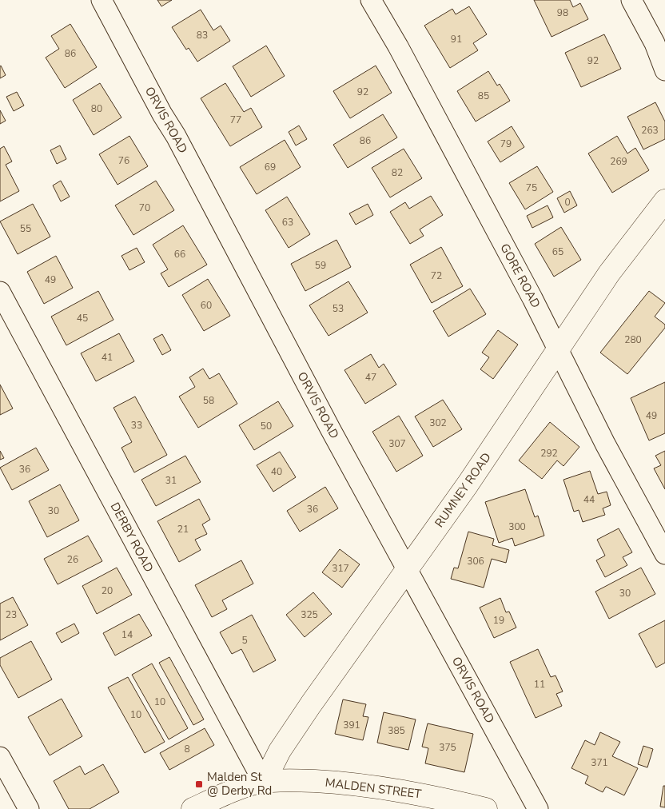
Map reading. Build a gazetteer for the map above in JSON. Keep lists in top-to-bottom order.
{
  "streets": {
    "street": [
      "ORVIS ROAD",
      "GORE ROAD",
      "RUMNEY ROAD",
      "DERBY ROAD",
      "MALDEN STREET"
    ]
  },
  "crossings": [
    ["ORVIS ROAD", "RUMNEY ROAD"],
    ["GORE ROAD", "RUMNEY ROAD"],
    ["RUMNEY ROAD", "DERBY ROAD"],
    ["RUMNEY ROAD", "MALDEN STREET"],
    ["DERBY ROAD", "MALDEN STREET"]
  ],
  "places": {
    "transit": ["Malden St @ Derby Rd"]
  },
  "house_numbers": [
    "98",
    "83",
    "91",
    "86",
    "92",
    "92",
    "85",
    "80",
    "77",
    "263",
    "86",
    "79",
    "76",
    "269",
    "69",
    "82",
    "75",
    "0",
    "70",
    "63",
    "55",
    "65",
    "66",
    "59",
    "72",
    "49",
    "60",
    "53",
    "45",
    "280",
    "41",
    "47",
    "58",
    "49",
    "302",
    "33",
    "50",
    "307",
    "292",
    "36",
    "40",
    "31",
    "44",
    "36",
    "30",
    "300",
    "21",
    "26",
    "306",
    "317",
    "20",
    "30",
    "23",
    "325",
    "19",
    "14",
    "5",
    "11",
    "10",
    "10",
    "391",
    "385",
    "375",
    "8",
    "371"
  ]
}
